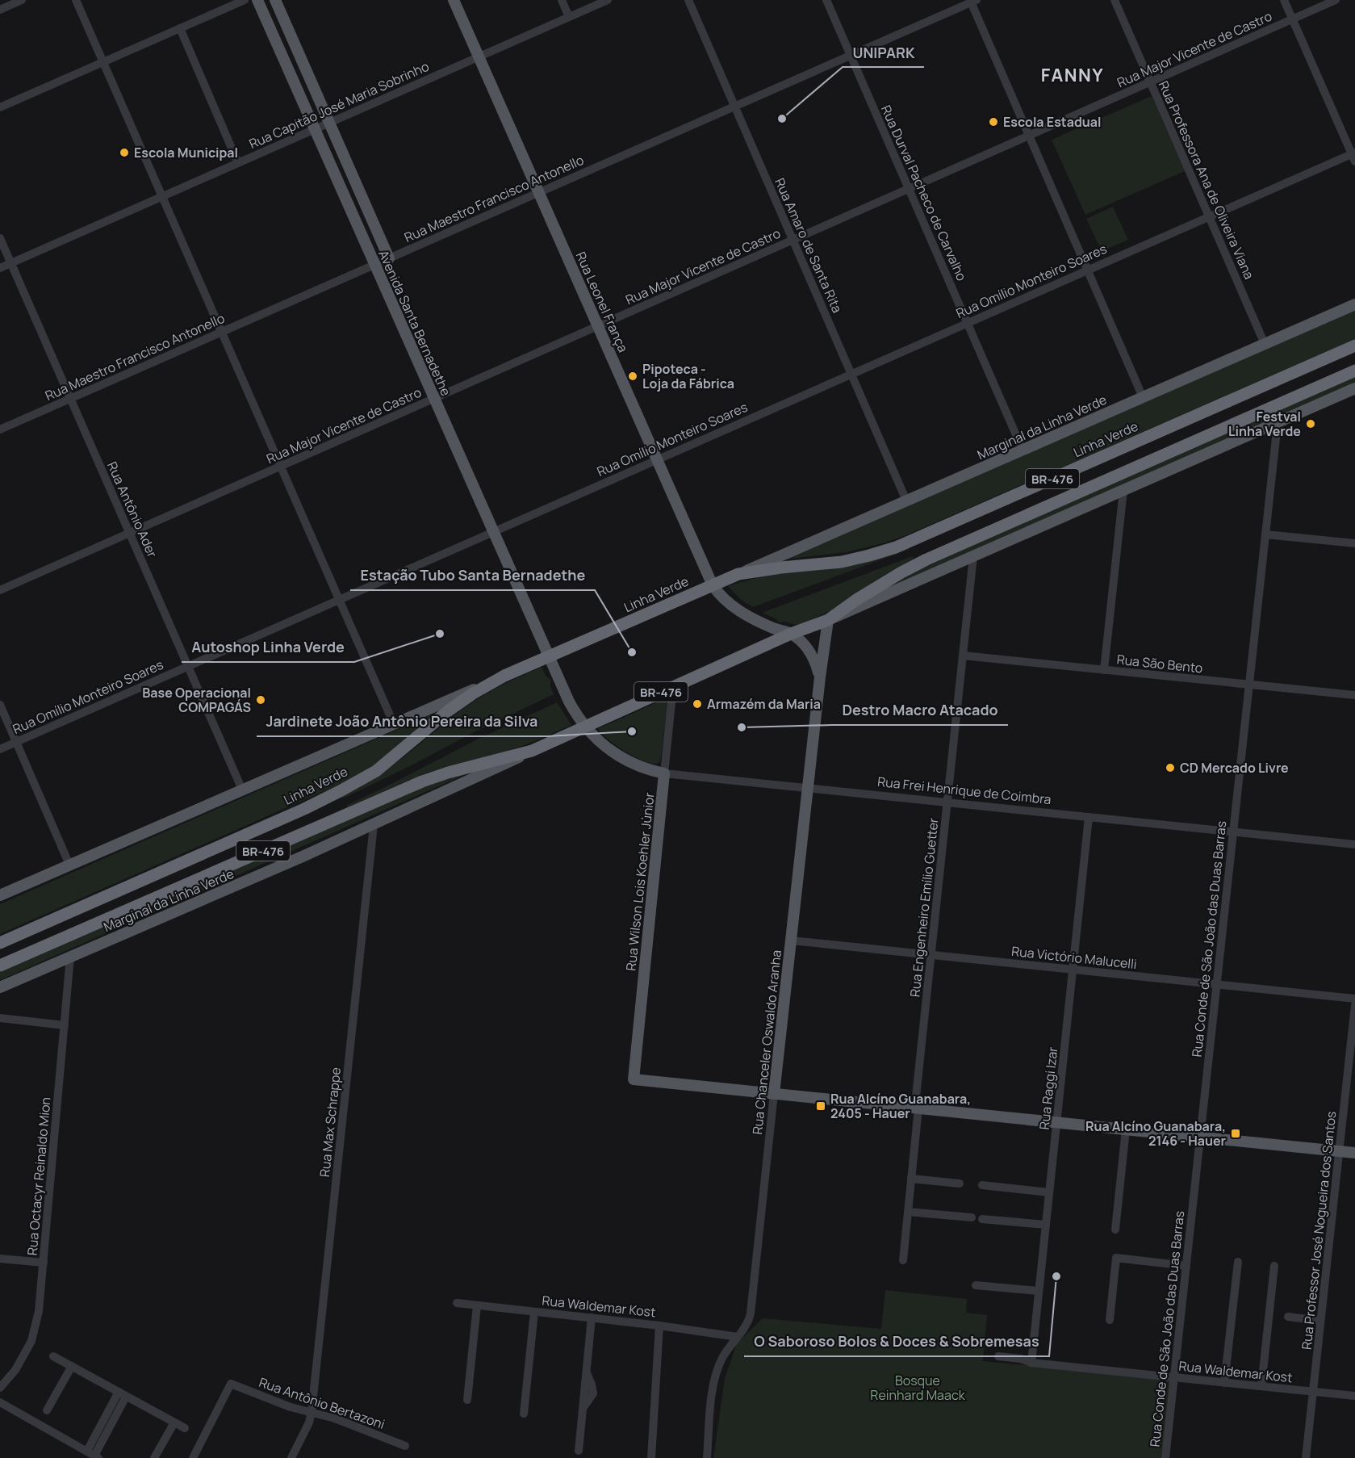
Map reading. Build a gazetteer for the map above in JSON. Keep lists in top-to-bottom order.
{
  "streets": {
    "highway": ["Linha Verde", "BR-476"],
    "main road": [
      "Rua Leonel França",
      "Avenida Santa Bernadethe",
      "Marginal da Linha Verde",
      "Rua Frei Henrique de Coimbra",
      "Rua Wilson Lois Koehler Júnior",
      "Rua Chanceler Oswaldo Aranha"
    ],
    "street": [
      "Rua Major Vicente de Castro",
      "Rua Capitão José Maria Sobrinho",
      "Rua Professora Ana de Oliveira Viana",
      "Rua Durval Pacheco de Carvalho",
      "Rua Maestro Francisco Antonello",
      "Rua Amaro de Santa Rita",
      "Rua Omílio Monteiro Soares",
      "Rua Antônio Ader",
      "Rua São Bento",
      "Rua Engenheiro Emílio Guetter",
      "Rua Conde de São João das Duas Barras",
      "Rua Victório Malucelli",
      "Rua Raggi Izar",
      "Rua Max Schrappe",
      "Rua Octacyr Reinaldo Mion",
      "Rua Professor José Nogueira dos Santos",
      "Rua Waldemar Kost",
      "Rua Antônio Bertazoni"
    ]
  },
  "crossings": [
    ["Rua Major Vicente de Castro", "Rua Professora Ana de Oliveira Viana"],
    ["Rua Major Vicente de Castro", "Rua Durval Pacheco de Carvalho"],
    ["Rua Major Vicente de Castro", "Rua Amaro de Santa Rita"],
    ["Rua Major Vicente de Castro", "Rua Leonel França"],
    ["Rua Major Vicente de Castro", "Avenida Santa Bernadethe"],
    ["Rua Major Vicente de Castro", "Rua Antônio Ader"],
    ["Rua Capitão José Maria Sobrinho", "Rua Leonel França"],
    ["Rua Capitão José Maria Sobrinho", "Avenida Santa Bernadethe"],
    ["Rua Capitão José Maria Sobrinho", "Rua Antônio Ader"],
    ["Rua Professora Ana de Oliveira Viana", "Rua Omílio Monteiro Soares"],
    ["Rua Professora Ana de Oliveira Viana", "Marginal da Linha Verde"],
    ["Rua Durval Pacheco de Carvalho", "Rua Maestro Francisco Antonello"],
    ["Rua Durval Pacheco de Carvalho", "Rua Omílio Monteiro Soares"],
    ["Rua Durval Pacheco de Carvalho", "Marginal da Linha Verde"],
    ["Rua Maestro Francisco Antonello", "Rua Amaro de Santa Rita"],
    ["Rua Maestro Francisco Antonello", "Rua Leonel França"],
    ["Rua Maestro Francisco Antonello", "Avenida Santa Bernadethe"],
    ["Rua Maestro Francisco Antonello", "Rua Antônio Ader"],
    ["Rua Amaro de Santa Rita", "Rua Omílio Monteiro Soares"],
    ["Rua Amaro de Santa Rita", "Marginal da Linha Verde"],
    ["Rua Omílio Monteiro Soares", "Rua Leonel França"],
    ["Rua Omílio Monteiro Soares", "Avenida Santa Bernadethe"],
    ["Rua Omílio Monteiro Soares", "Rua Antônio Ader"],
    ["Rua Leonel França", "Linha Verde"],
    ["Rua Leonel França", "BR-476"],
    ["Rua Leonel França", "Rua Chanceler Oswaldo Aranha"],
    ["Avenida Santa Bernadethe", "Linha Verde"],
    ["Avenida Santa Bernadethe", "BR-476"],
    ["Avenida Santa Bernadethe", "Rua Frei Henrique de Coimbra"],
    ["Marginal da Linha Verde", "Linha Verde"],
    ["Marginal da Linha Verde", "BR-476"],
    ["Marginal da Linha Verde", "Rua Max Schrappe"],
    ["Marginal da Linha Verde", "Rua Octacyr Reinaldo Mion"],
    ["BR-476", "Rua Frei Henrique de Coimbra"],
    ["BR-476", "Rua Wilson Lois Koehler Júnior"],
    ["BR-476", "Rua Chanceler Oswaldo Aranha"],
    ["Rua São Bento", "Rua Engenheiro Emílio Guetter"],
    ["Rua São Bento", "Rua Conde de São João das Duas Barras"],
    ["Rua Frei Henrique de Coimbra", "Rua Wilson Lois Koehler Júnior"],
    ["Rua Frei Henrique de Coimbra", "Rua Engenheiro Emílio Guetter"],
    ["Rua Frei Henrique de Coimbra", "Rua Conde de São João das Duas Barras"],
    ["Rua Frei Henrique de Coimbra", "Rua Chanceler Oswaldo Aranha"],
    ["Rua Frei Henrique de Coimbra", "Rua Raggi Izar"],
    ["Rua Wilson Lois Koehler Júnior", "Rua Chanceler Oswaldo Aranha"],
    ["Rua Engenheiro Emílio Guetter", "Rua Victório Malucelli"],
    ["Rua Conde de São João das Duas Barras", "Rua Victório Malucelli"],
    ["Rua Conde de São João das Duas Barras", "Rua Waldemar Kost"],
    ["Rua Victório Malucelli", "Rua Chanceler Oswaldo Aranha"],
    ["Rua Victório Malucelli", "Rua Raggi Izar"],
    ["Rua Chanceler Oswaldo Aranha", "Rua Waldemar Kost"],
    ["Rua Raggi Izar", "Rua Waldemar Kost"],
    ["Rua Max Schrappe", "Rua Antônio Bertazoni"],
    ["Rua Professor José Nogueira dos Santos", "Rua Waldemar Kost"]
  ],
  "districts": ["FANNY"],
  "parks": ["Bosque Reinhard Maack"],
  "places": {
    "other": [
      "UNIPARK",
      "Escola Estadual",
      "Escola Municipal",
      "Pipoteca - Loja da Fábrica",
      "Festval Linha Verde",
      "Autoshop Linha Verde",
      "Estação Tubo Santa Bernadethe",
      "Base Operacional COMPAGÁS",
      "Armazém da Maria",
      "Destro Macro Atacado",
      "Jardinete João Antônio Pereira da Silva",
      "CD Mercado Livre",
      "O Saboroso Bolos & Doces & Sobremesas"
    ],
    "transit": ["Rua Alcíno Guanabara, 2405 - Hauer", "Rua Alcíno Guanabara, 2146 - Hauer"]
  }
}
